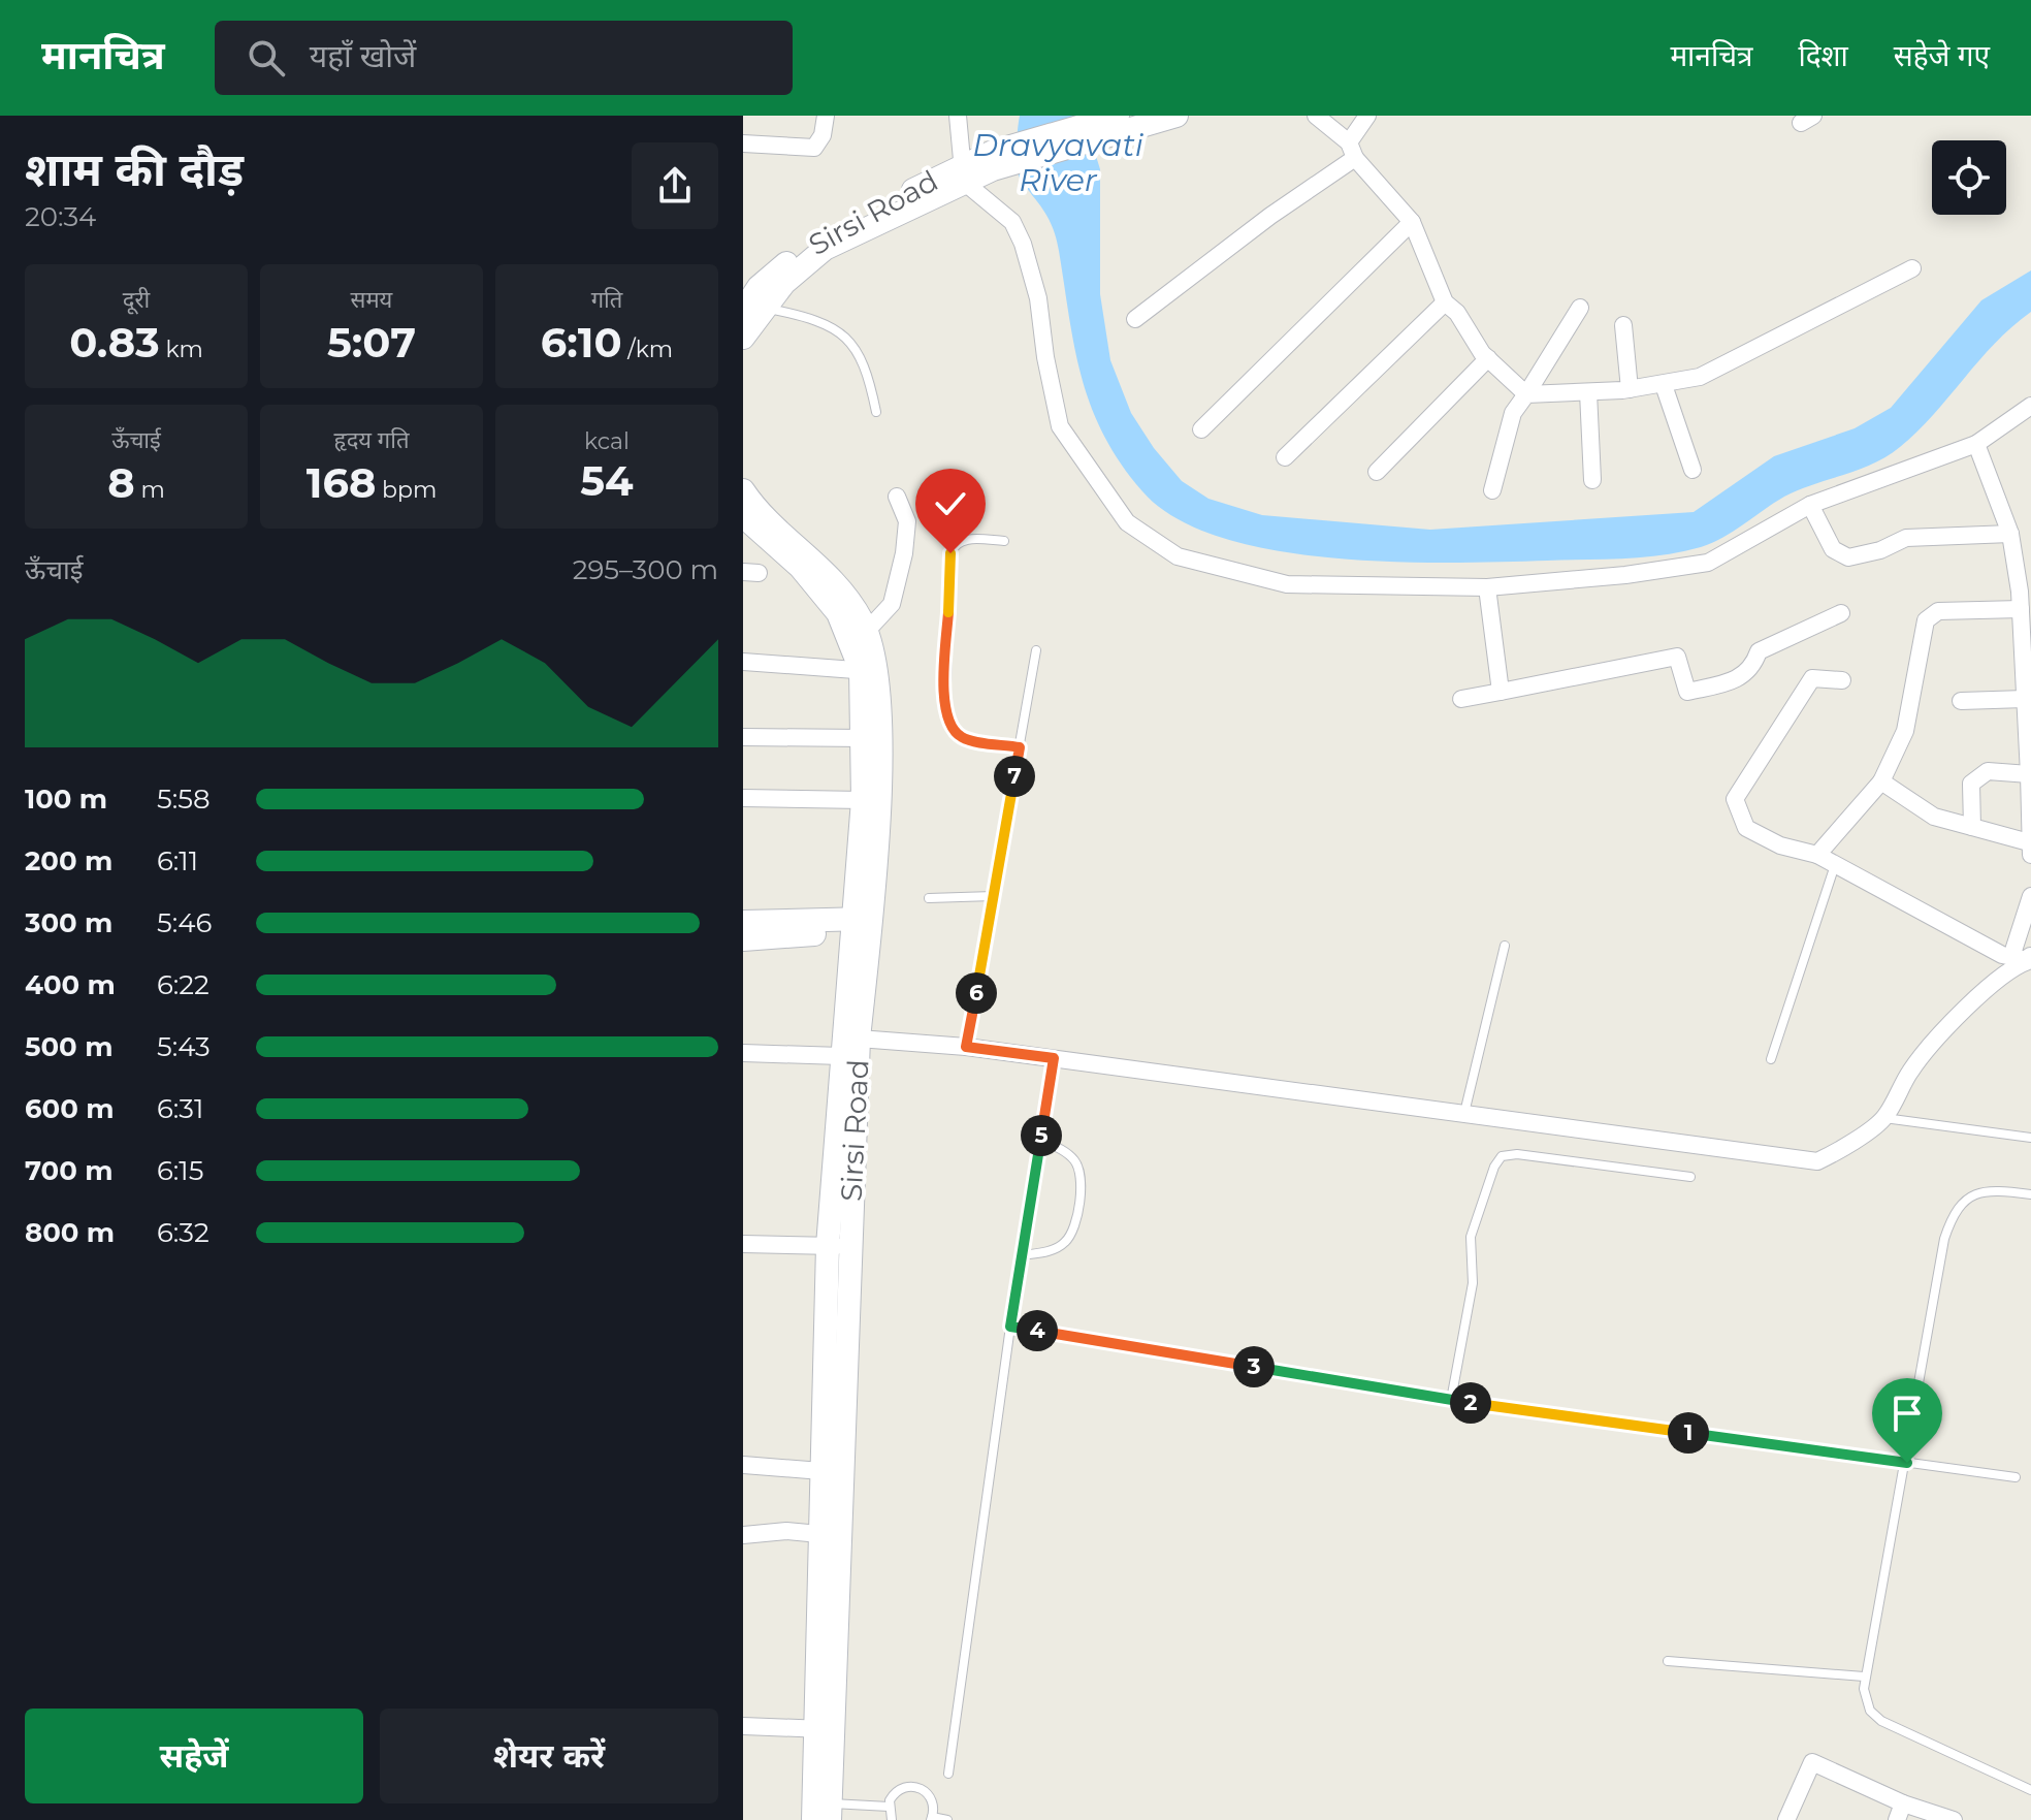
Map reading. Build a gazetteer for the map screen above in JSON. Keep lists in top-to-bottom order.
{
  "streets": {
    "street": ["Sirsi Road"]
  },
  "water": ["Dravyavati River"],
  "page": {
    "header": "मानचित्र",
    "search": "यहाँ खोजें",
    "nav": ["मानचित्र", "दिशा", "सहेजे गए"],
    "heading": ["शाम की दौड़", "20:34"],
    "stats": [
      ["दूरी", "0.83 km"],
      ["समय", "5:07"],
      ["गति", "6:10 /km"],
      ["ऊँचाई", "8 m"],
      ["हृदय गति", "168 bpm"],
      ["kcal", "54"]
    ],
    "chart": ["ऊँचाई", "295–300 m"],
    "pins": [
      "7",
      "6",
      "5",
      "4",
      "3",
      "2",
      "1"
    ],
    "list": [
      {
        "name": "100 m",
        "note": "5:58"
      },
      {
        "name": "200 m",
        "note": "6:11"
      },
      {
        "name": "300 m",
        "note": "5:46"
      },
      {
        "name": "400 m",
        "note": "6:22"
      },
      {
        "name": "500 m",
        "note": "5:43"
      },
      {
        "name": "600 m",
        "note": "6:31"
      },
      {
        "name": "700 m",
        "note": "6:15"
      },
      {
        "name": "800 m",
        "note": "6:32"
      }
    ],
    "buttons": ["सहेजें", "शेयर करें"]
  }
}
